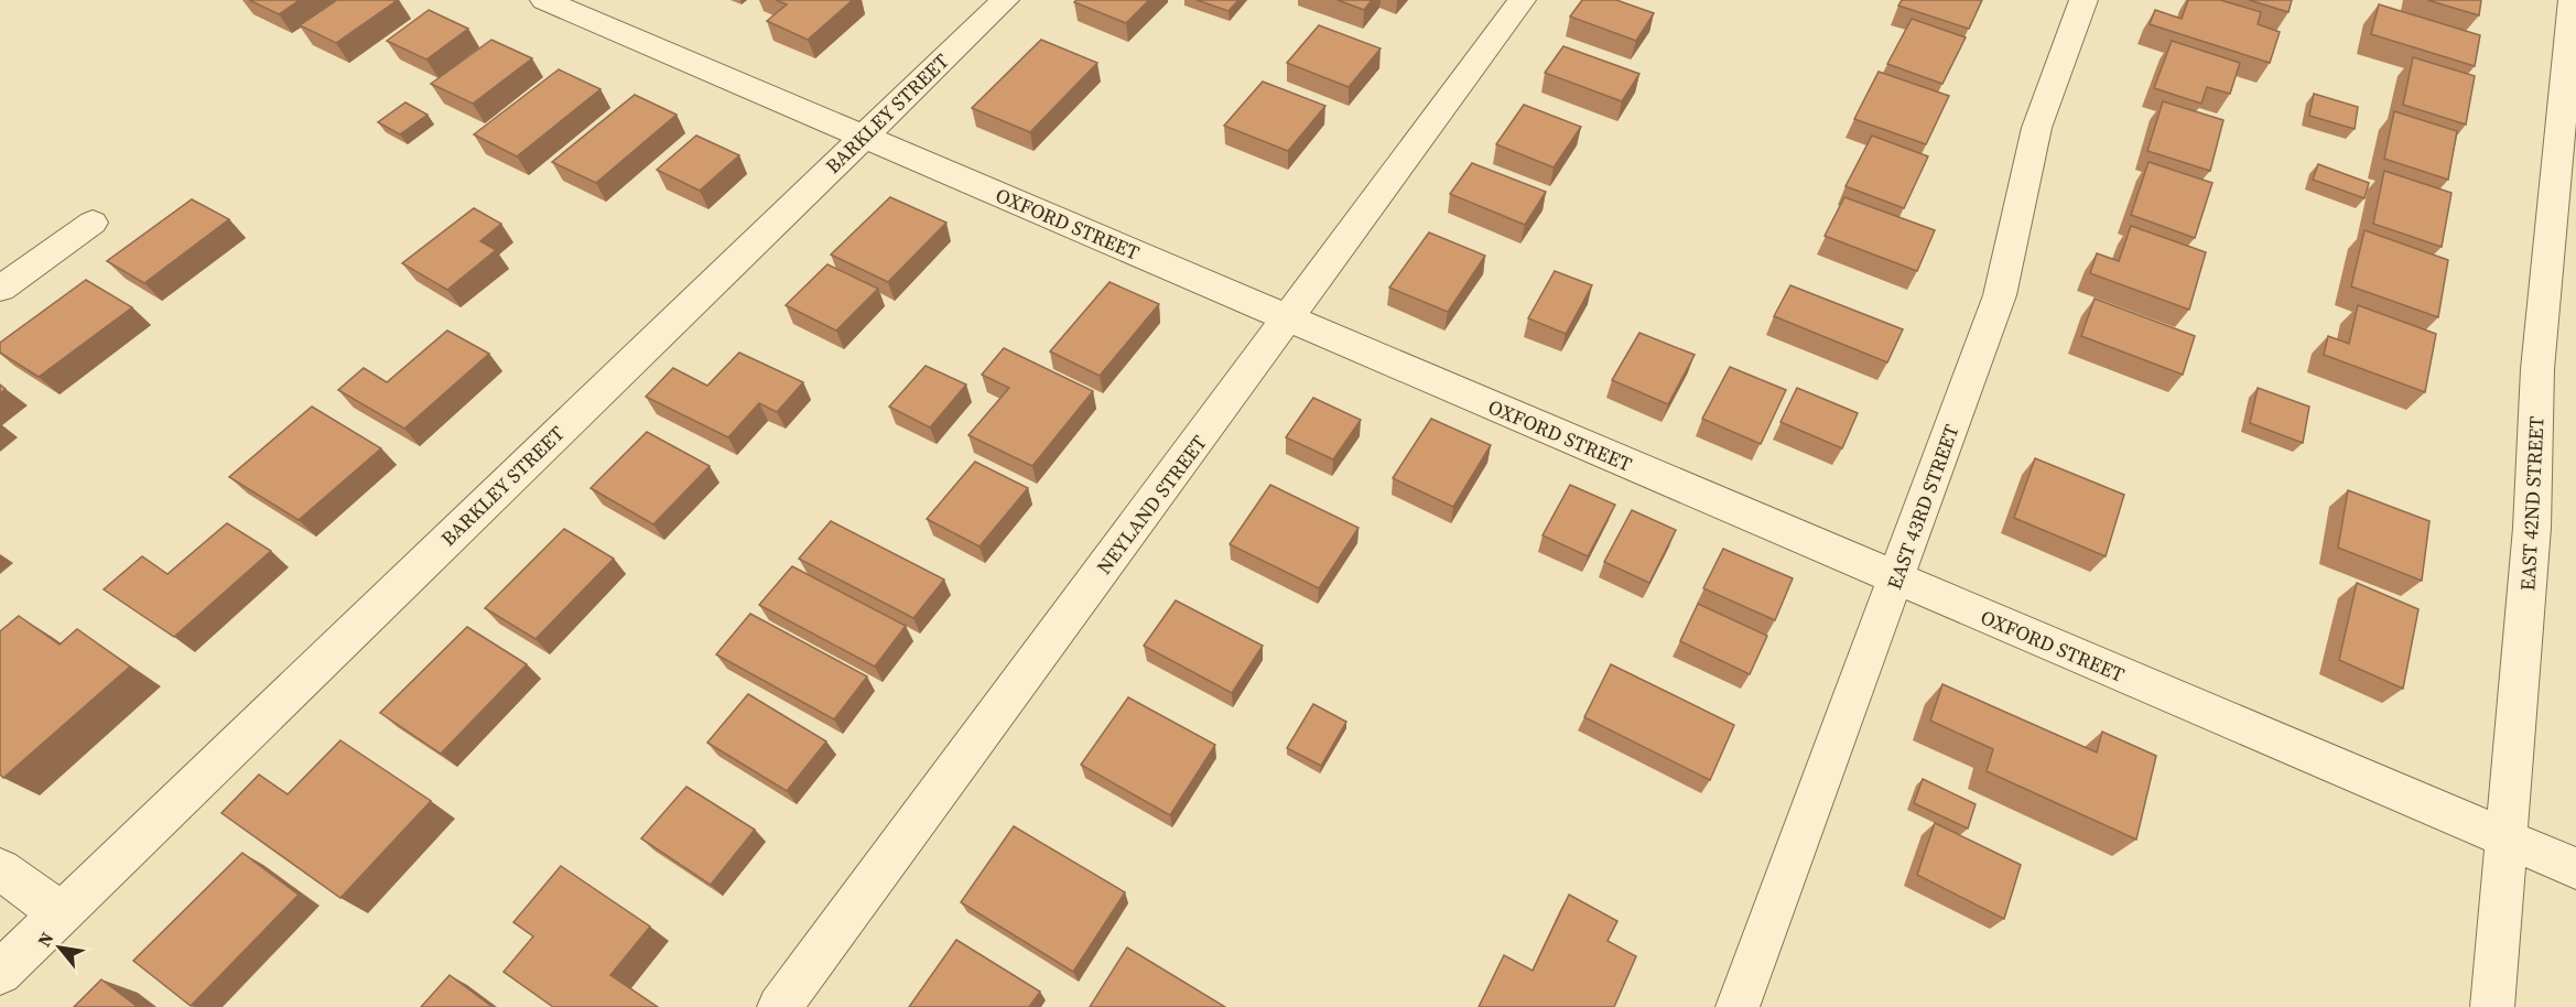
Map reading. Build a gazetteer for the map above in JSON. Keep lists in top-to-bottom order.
{
  "streets": {
    "street": [
      "BARKLEY STREET",
      "OXFORD STREET",
      "EAST 42ND STREET",
      "NEYLAND STREET",
      "EAST 43RD STREET"
    ]
  },
  "crossings": [
    ["BARKLEY STREET", "OXFORD STREET"],
    ["OXFORD STREET", "EAST 42ND STREET"],
    ["OXFORD STREET", "NEYLAND STREET"],
    ["OXFORD STREET", "EAST 43RD STREET"]
  ],
  "north": "top left"
}
